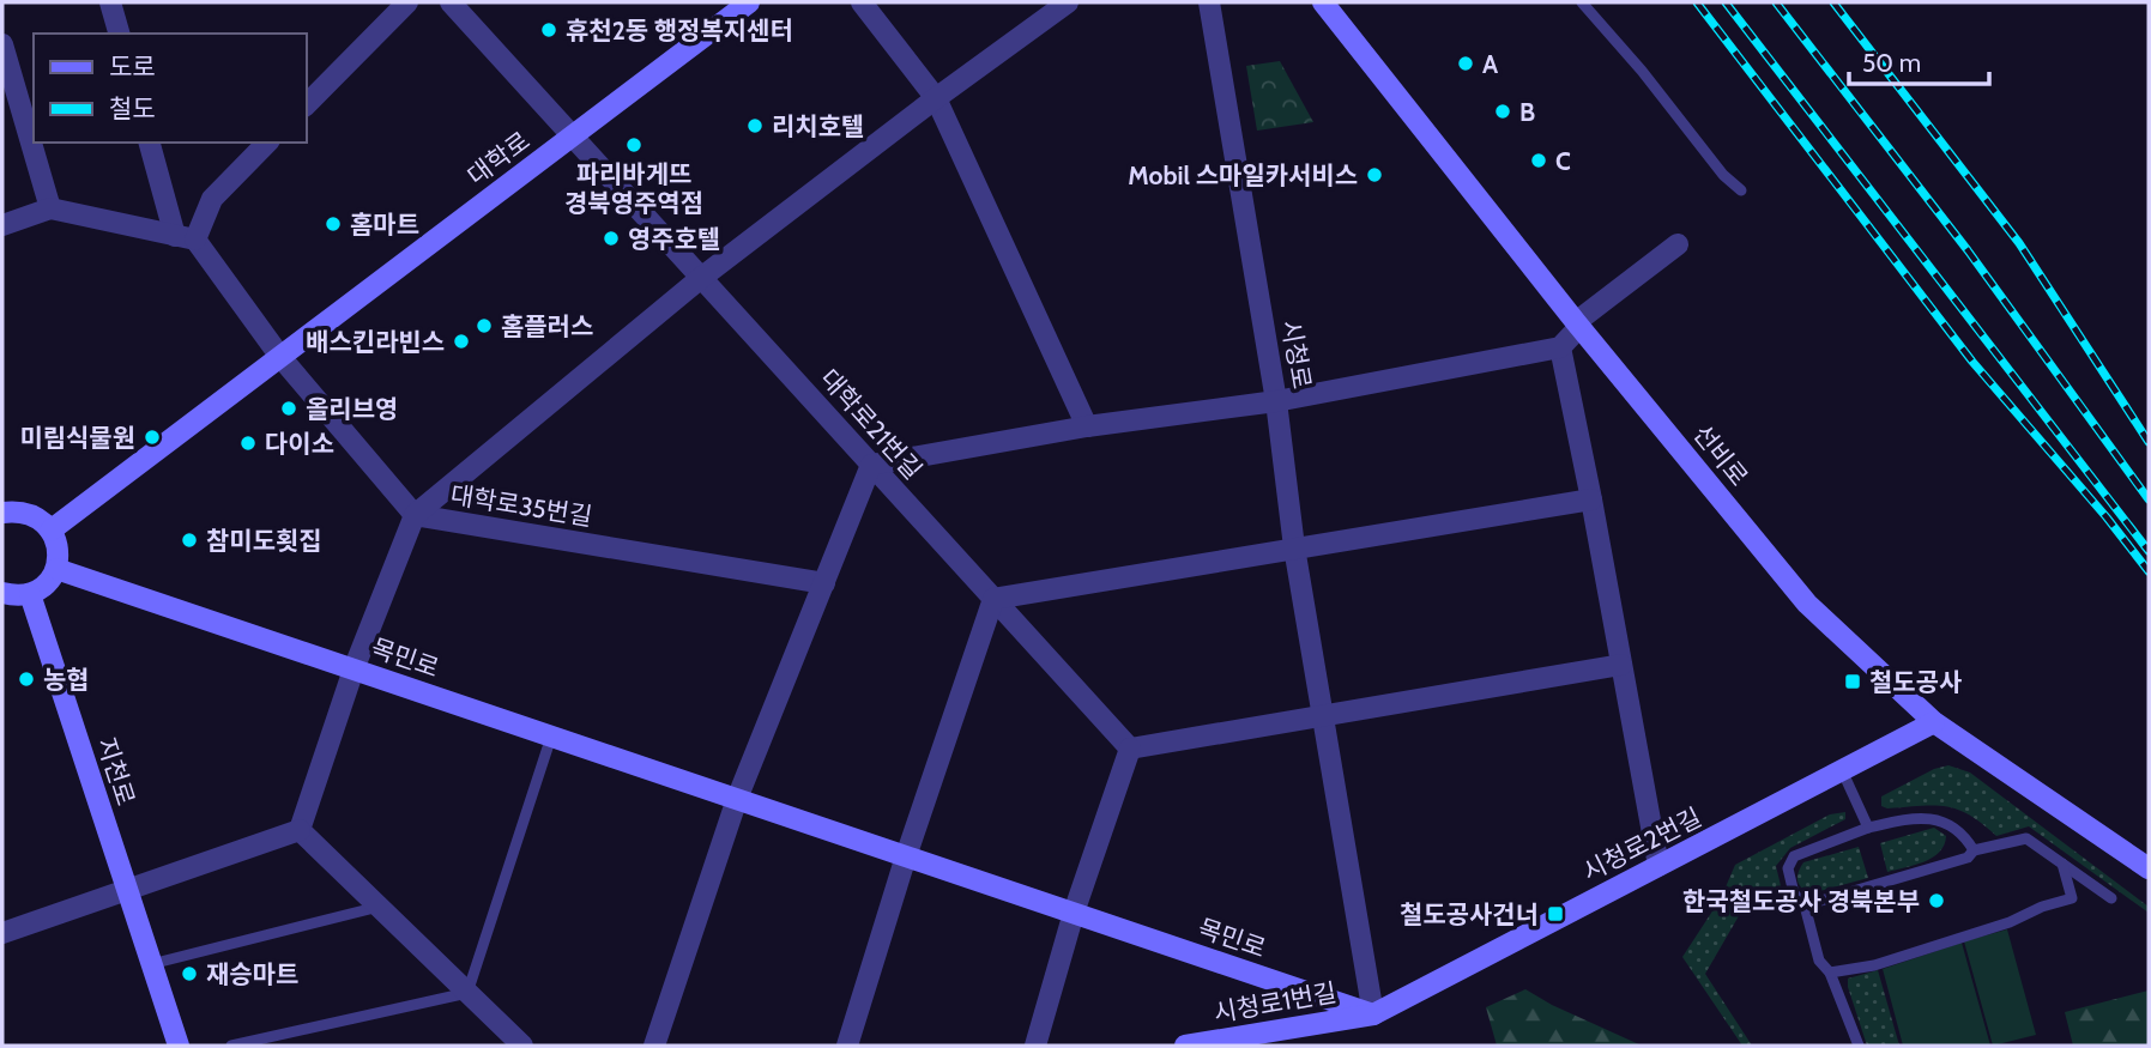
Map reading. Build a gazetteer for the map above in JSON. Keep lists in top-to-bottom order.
{
  "streets": {
    "main road": [
      "대학로",
      "선비로",
      "목민로",
      "지천로",
      "시청로2번길",
      "시청로1번길"
    ],
    "street": ["시청로", "대학로21번길", "대학로35번길"]
  },
  "crossings": [
    ["대학로", "대학로21번길"],
    ["대학로", "대학로35번길"],
    ["시청로", "목민로"],
    ["시청로", "시청로2번길"],
    ["시청로", "시청로1번길"],
    ["선비로", "시청로2번길"],
    ["목민로", "시청로2번길"],
    ["목민로", "시청로1번길"],
    ["시청로2번길", "시청로1번길"]
  ],
  "places": {
    "other": [
      "휴천2동 행정복지센터",
      "A",
      "B",
      "리치호텔",
      "파리바게뜨 경북영주역점",
      "C",
      "Mobil 스마일카서비스",
      "홈마트",
      "영주호텔",
      "홈플러스",
      "배스킨라빈스",
      "올리브영",
      "미림식물원",
      "다이소",
      "참미도횟집",
      "농협",
      "한국철도공사 경북본부",
      "재승마트"
    ],
    "transit": ["철도공사", "철도공사건너"]
  },
  "legend": ["도로", "철도"],
  "scale_bar": "50 m"
}
